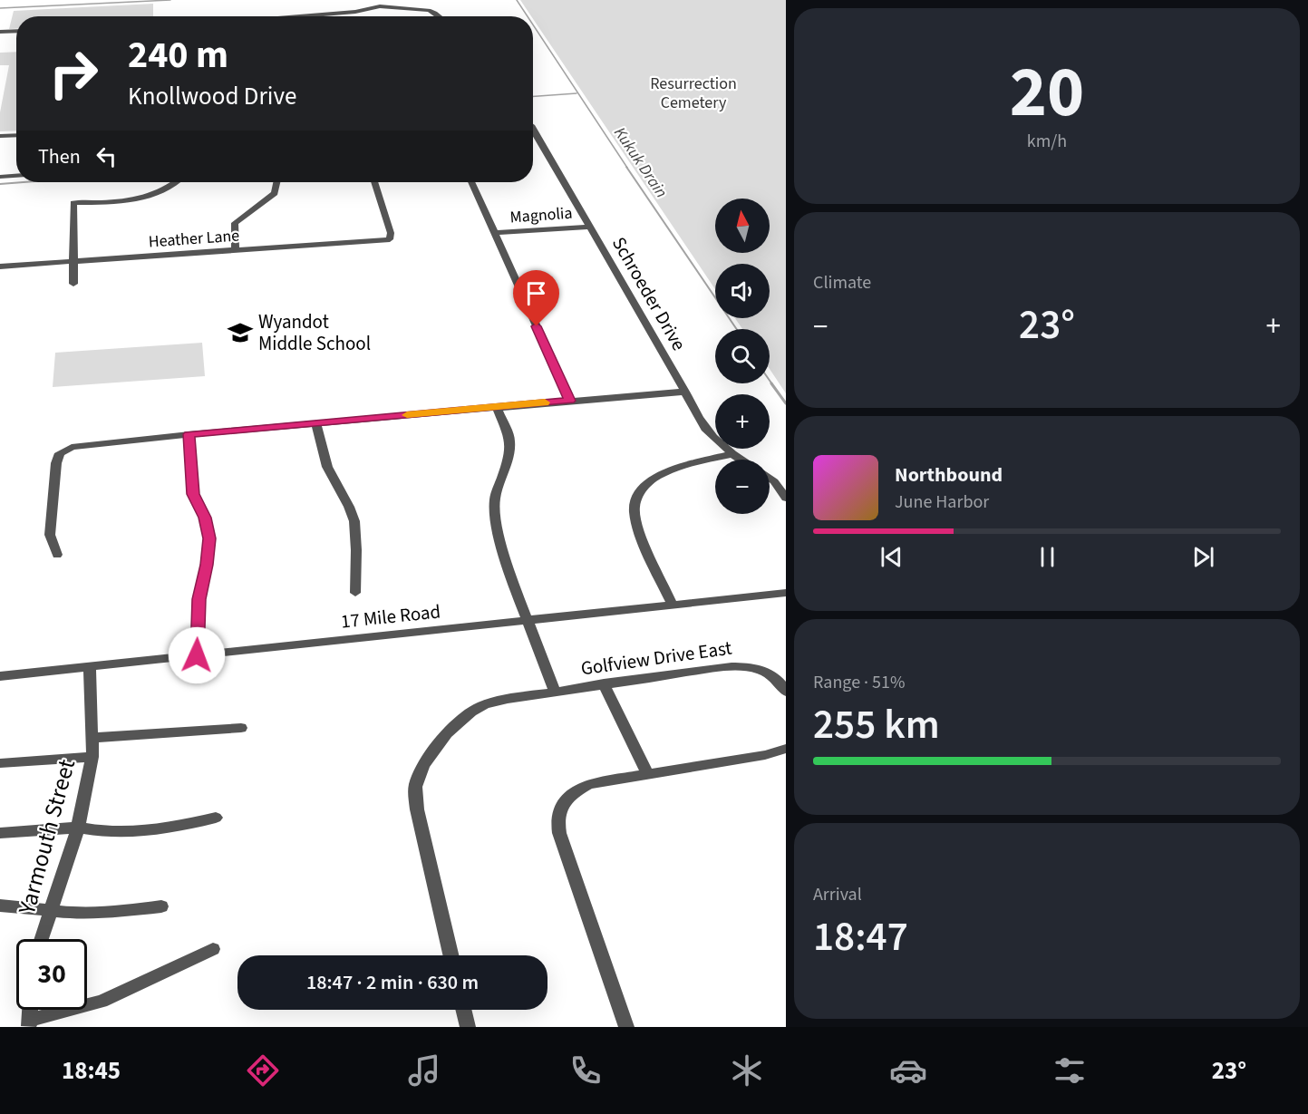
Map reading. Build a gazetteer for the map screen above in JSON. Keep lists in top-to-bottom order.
{
  "streets": {
    "street": [
      "Magnolia",
      "Heather Lane",
      "Schroeder Drive",
      "17 Mile Road",
      "Golfview Drive East",
      "Yarmouth Street"
    ]
  },
  "crossings": [
    ["Magnolia", "Schroeder Drive"],
    ["17 Mile Road", "Yarmouth Street"]
  ],
  "water": ["Kukuk Drain"],
  "parks": ["Resurrection Cemetery"],
  "places": {
    "school or university": ["Wyandot Middle School"]
  },
  "north": "top",
  "page": {
    "tile": [
      ["20", "km/h"],
      "Climate",
      ["Range · 51%", "255 km"],
      ["Arrival", "18:47"]
    ],
    "turn": ["240 m", "Knollwood Drive"],
    "then": "Then",
    "map_buttons": ["+", "−"],
    "heat": ["−", "23°", "+"],
    "song": ["Northbound", "June Harbor"],
    "limit": "30",
    "trip": "18:47 · 2 min · 630 m",
    "tabs": ["18:45", "23°"]
  }
}
